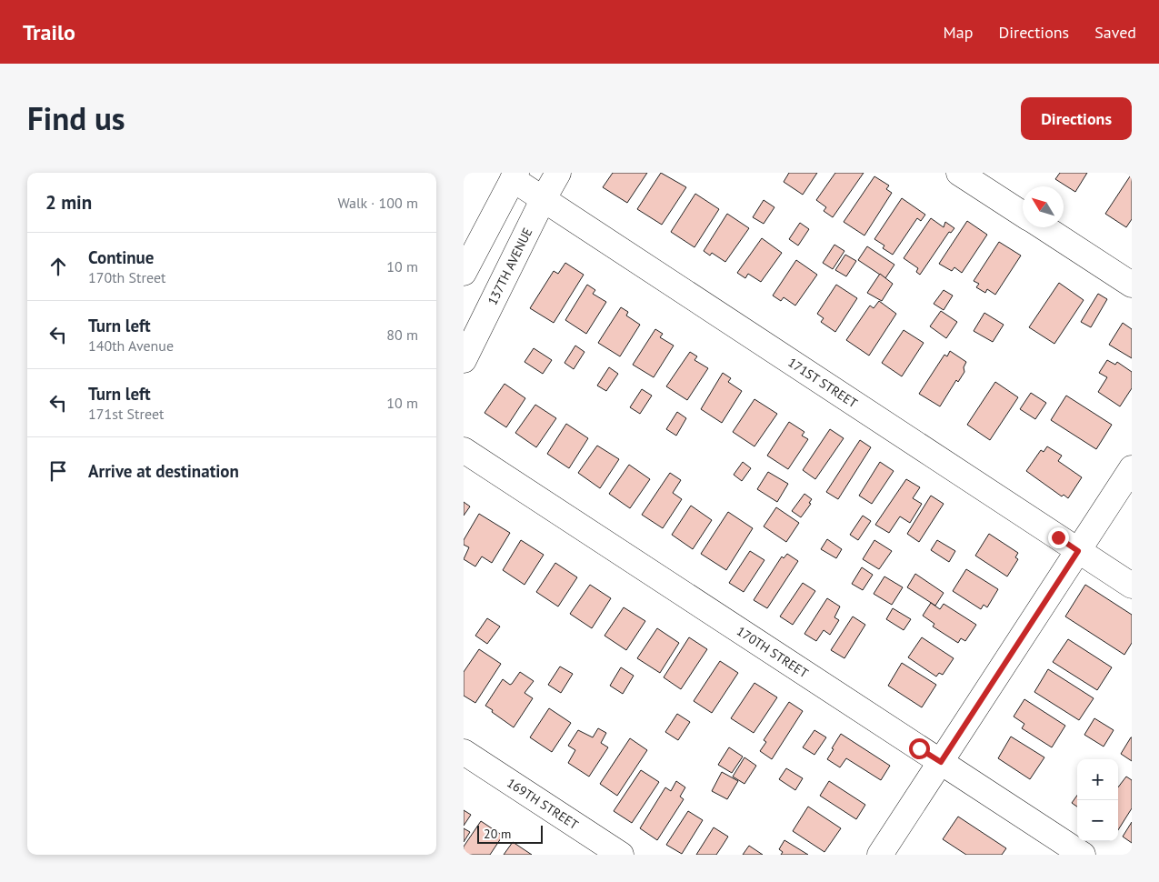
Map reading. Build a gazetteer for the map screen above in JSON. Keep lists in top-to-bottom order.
{
  "streets": {
    "street": [
      "137TH AVENUE",
      "171ST STREET",
      "170TH STREET",
      "169TH STREET"
    ]
  },
  "crossings": [
    ["137TH AVENUE", "171ST STREET"]
  ],
  "scale_bar": "20 m",
  "north": "top left",
  "page": {
    "header": "Trailo",
    "nav": ["Map", "Directions", "Saved"],
    "title": "Find us",
    "buttons": "Directions",
    "heading": ["2 min", "Walk · 100 m"],
    "list": [
      ["Continue", "170th Street", "10 m"],
      ["Turn left", "140th Avenue", "80 m"],
      ["Turn left", "171st Street", "10 m"],
      "Arrive at destination"
    ],
    "map_buttons": ["+", "−"],
    "scale": "20 m"
  }
}
